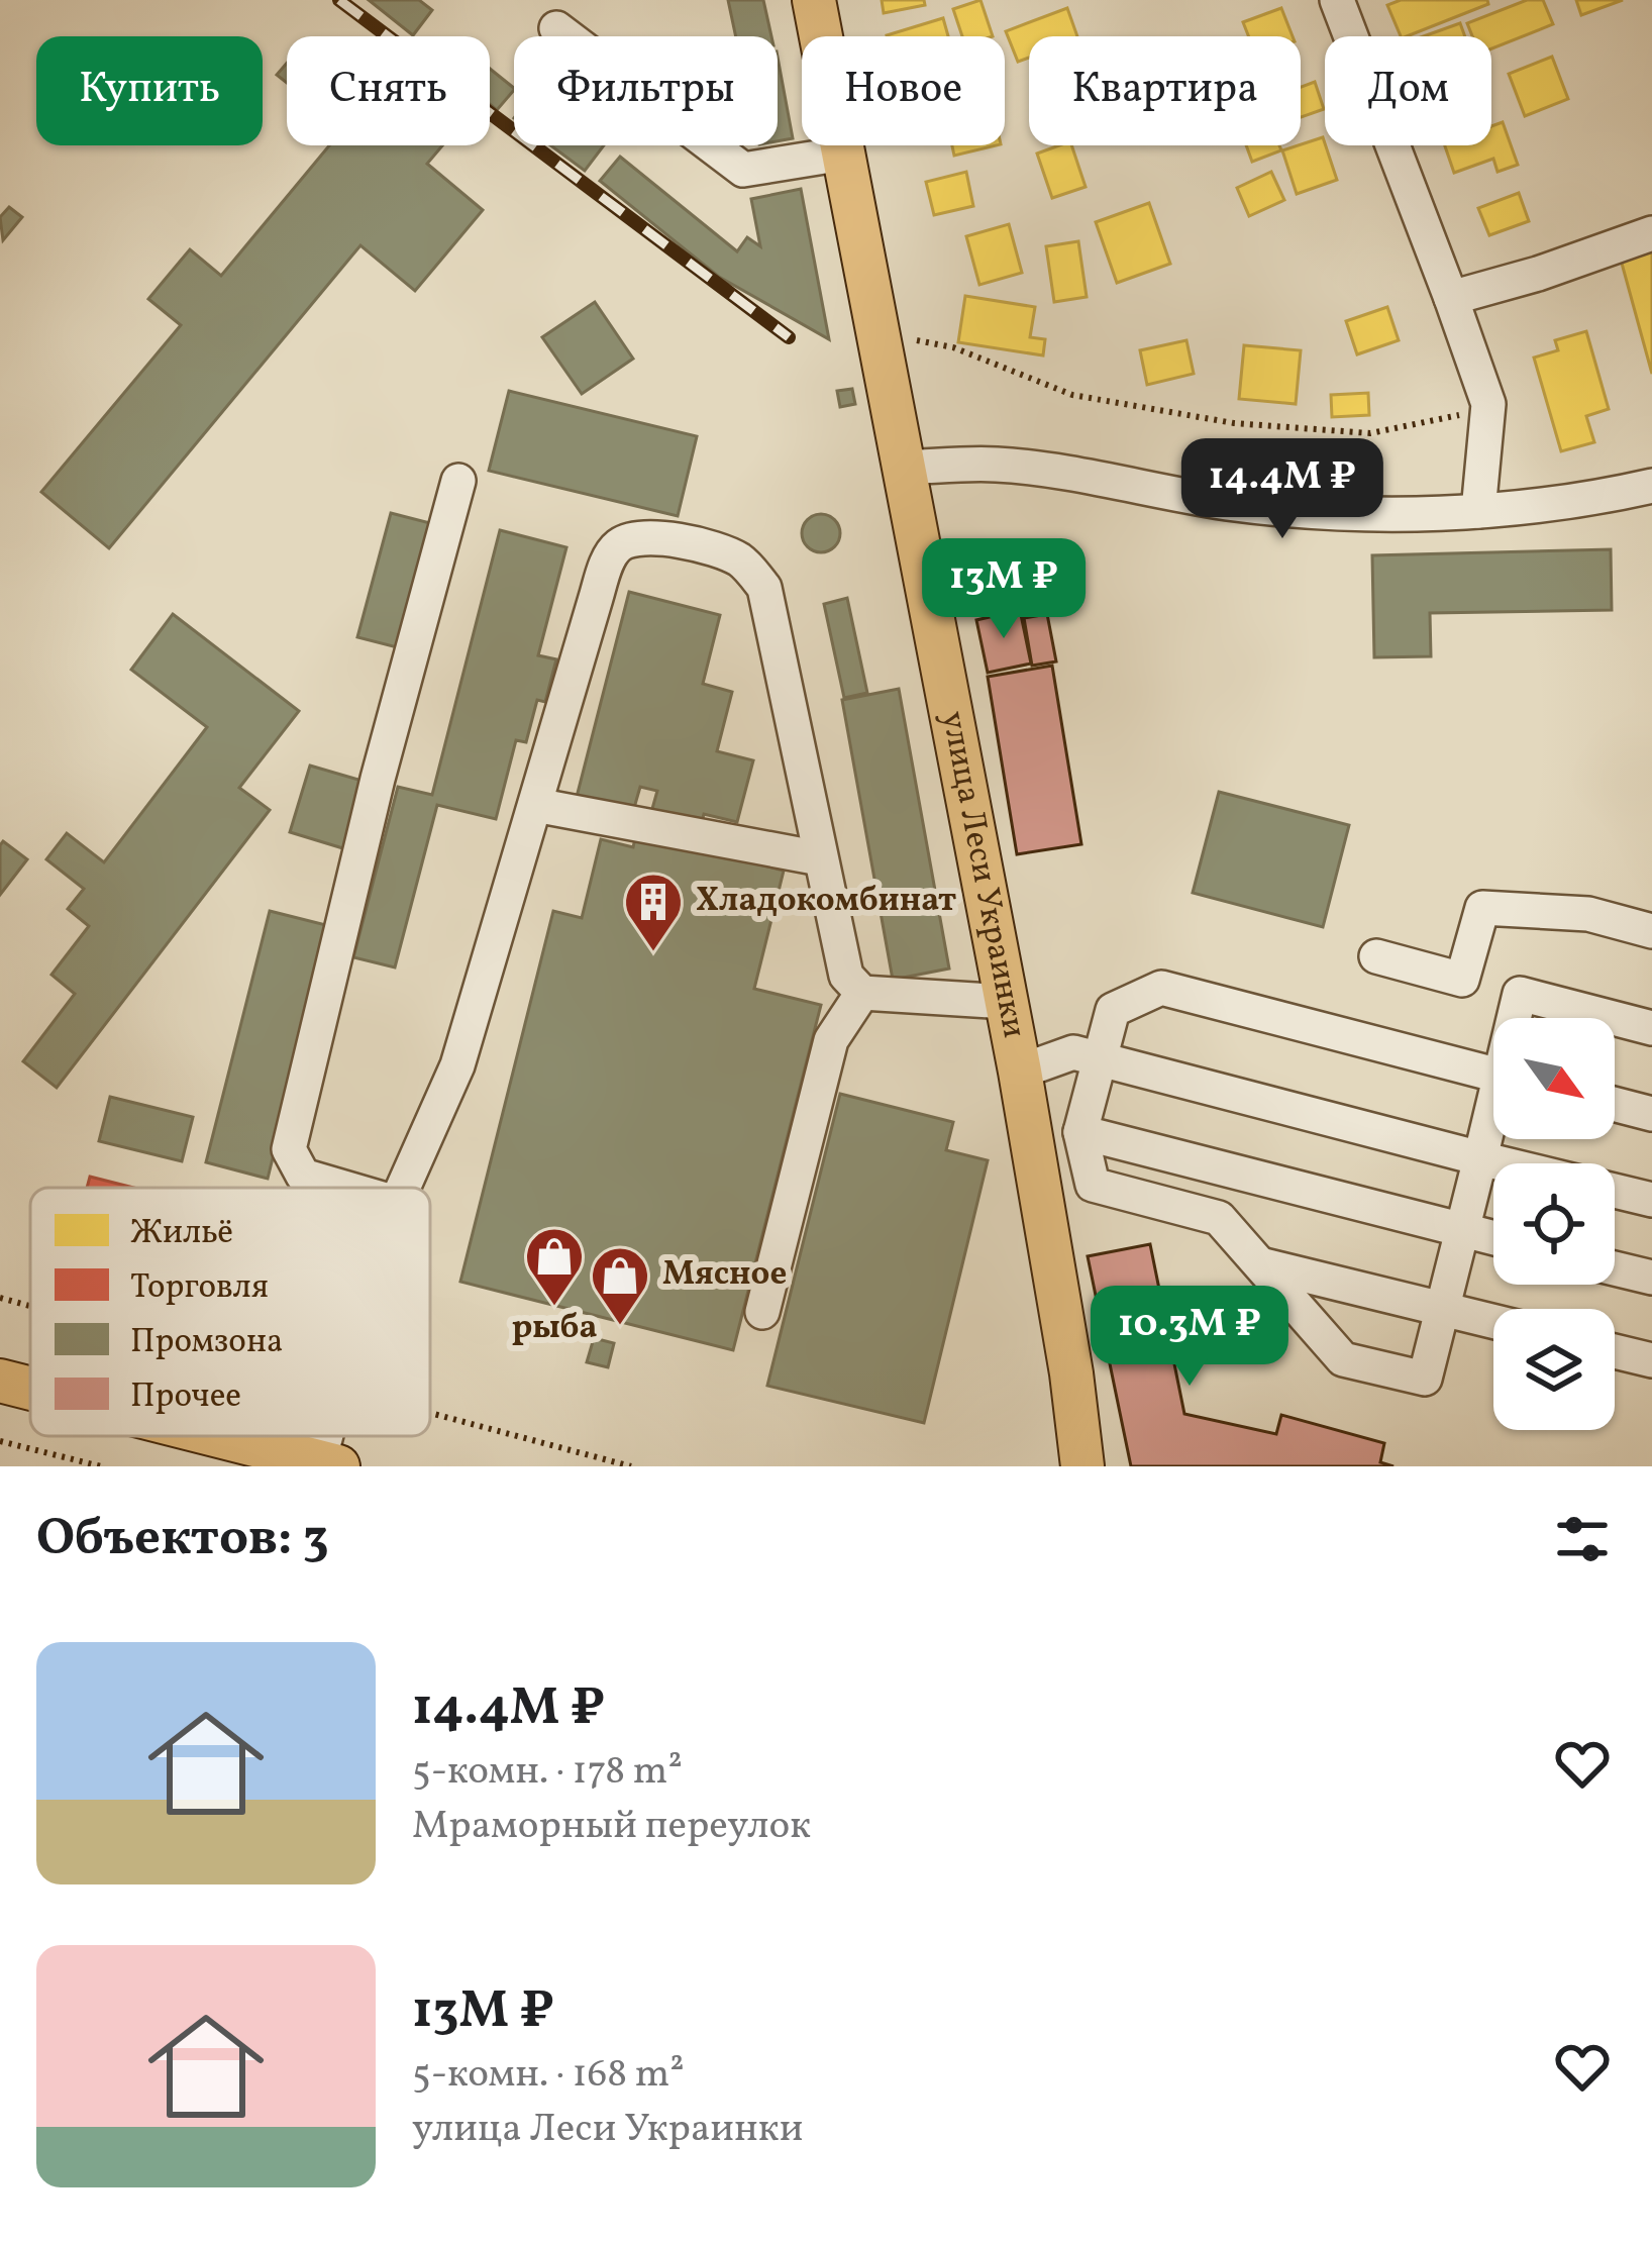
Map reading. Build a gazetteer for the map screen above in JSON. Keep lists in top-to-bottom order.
{
  "streets": {
    "main road": ["улица Леси Украинки"]
  },
  "places": {
    "building": ["Хладокомбинат"],
    "shop": ["рыба", "Мясное"]
  },
  "legend": [
    "Жильё",
    "Торговля",
    "Промзона",
    "Прочее"
  ],
  "north": "bottom right",
  "page": {
    "chip": [
      "Купить",
      "Снять",
      "Фильтры",
      "Новое",
      "Квартира",
      "Дом"
    ],
    "price": ["14.4M ₽", "13M ₽", "10.3M ₽"],
    "heading": "Объектов: 3",
    "list": [
      {
        "name": "14.4M ₽",
        "note": "5-комн. · 178 m² · Мраморный переулок"
      },
      {
        "name": "13M ₽",
        "note": "5-комн. · 168 m² · улица Леси Украинки"
      }
    ]
  }
}
